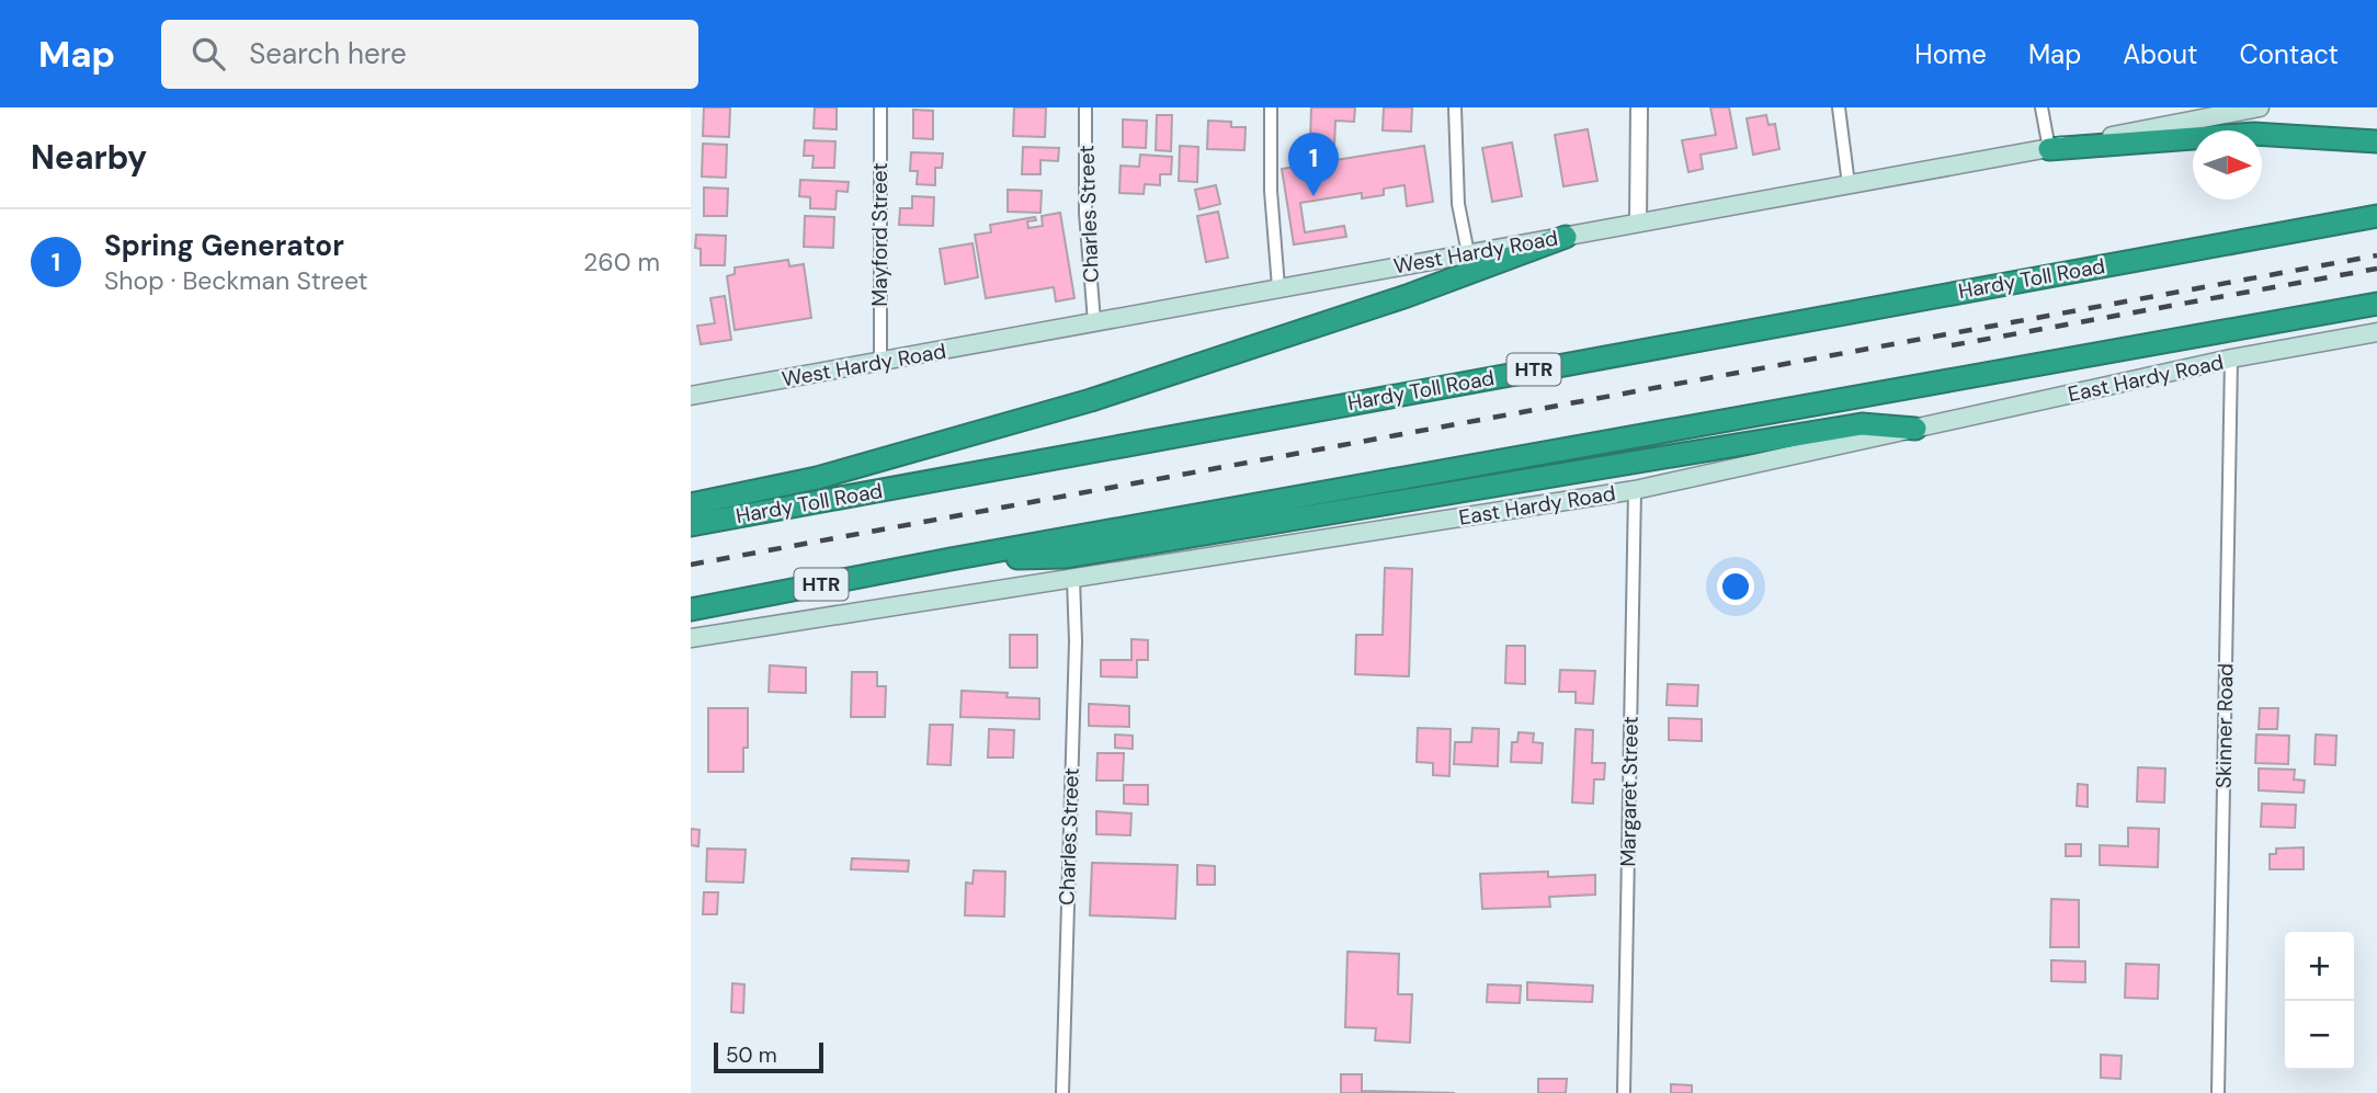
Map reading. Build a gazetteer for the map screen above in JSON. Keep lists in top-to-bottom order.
{
  "streets": {
    "highway": ["Hardy Toll Road", "HTR"],
    "main road": ["West Hardy Road", "East Hardy Road"],
    "street": [
      "Charles Street",
      "Mayford Street",
      "Skinner Road",
      "Margaret Street"
    ]
  },
  "crossings": [
    ["Charles Street", "West Hardy Road"],
    ["Charles Street", "East Hardy Road"],
    ["Mayford Street", "West Hardy Road"],
    ["East Hardy Road", "Skinner Road"],
    ["East Hardy Road", "Margaret Street"]
  ],
  "scale_bar": "50 m",
  "north": "right",
  "page": {
    "header": "Map",
    "search": "Search here",
    "nav": [
      "Home",
      "Map",
      "About",
      "Contact"
    ],
    "heading": "Nearby",
    "pins": "1",
    "list": [
      {
        "mark": "1",
        "name": "Spring Generator",
        "note": "Shop · Beckman Street",
        "value": "260 m"
      }
    ],
    "map_buttons": ["+", "−"],
    "scale": "50 m"
  }
}
